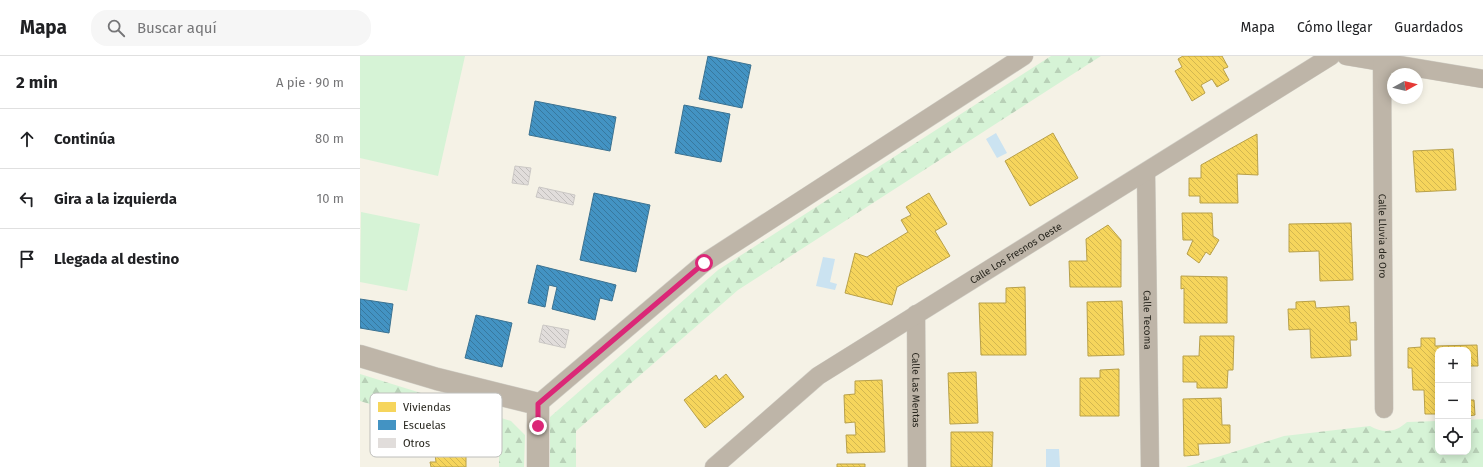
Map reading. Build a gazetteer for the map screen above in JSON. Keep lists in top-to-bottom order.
{
  "streets": {
    "street": [
      "Calle Lluvia de Oro",
      "Calle Los Fresnos Oeste",
      "Calle Tecoma",
      "Calle Las Mentas"
    ]
  },
  "crossings": [
    ["Calle Los Fresnos Oeste", "Calle Tecoma"],
    ["Calle Los Fresnos Oeste", "Calle Las Mentas"]
  ],
  "legend": ["Viviendas", "Escuelas", "Otros"],
  "north": "right",
  "page": {
    "header": "Mapa",
    "search": "Buscar aquí",
    "nav": ["Mapa", "Cómo llegar", "Guardados"],
    "heading": ["2 min", "A pie · 90 m"],
    "list": [
      ["Continúa", "80 m"],
      ["Gira a la izquierda", "10 m"],
      "Llegada al destino"
    ],
    "map_buttons": ["+", "−"]
  }
}
